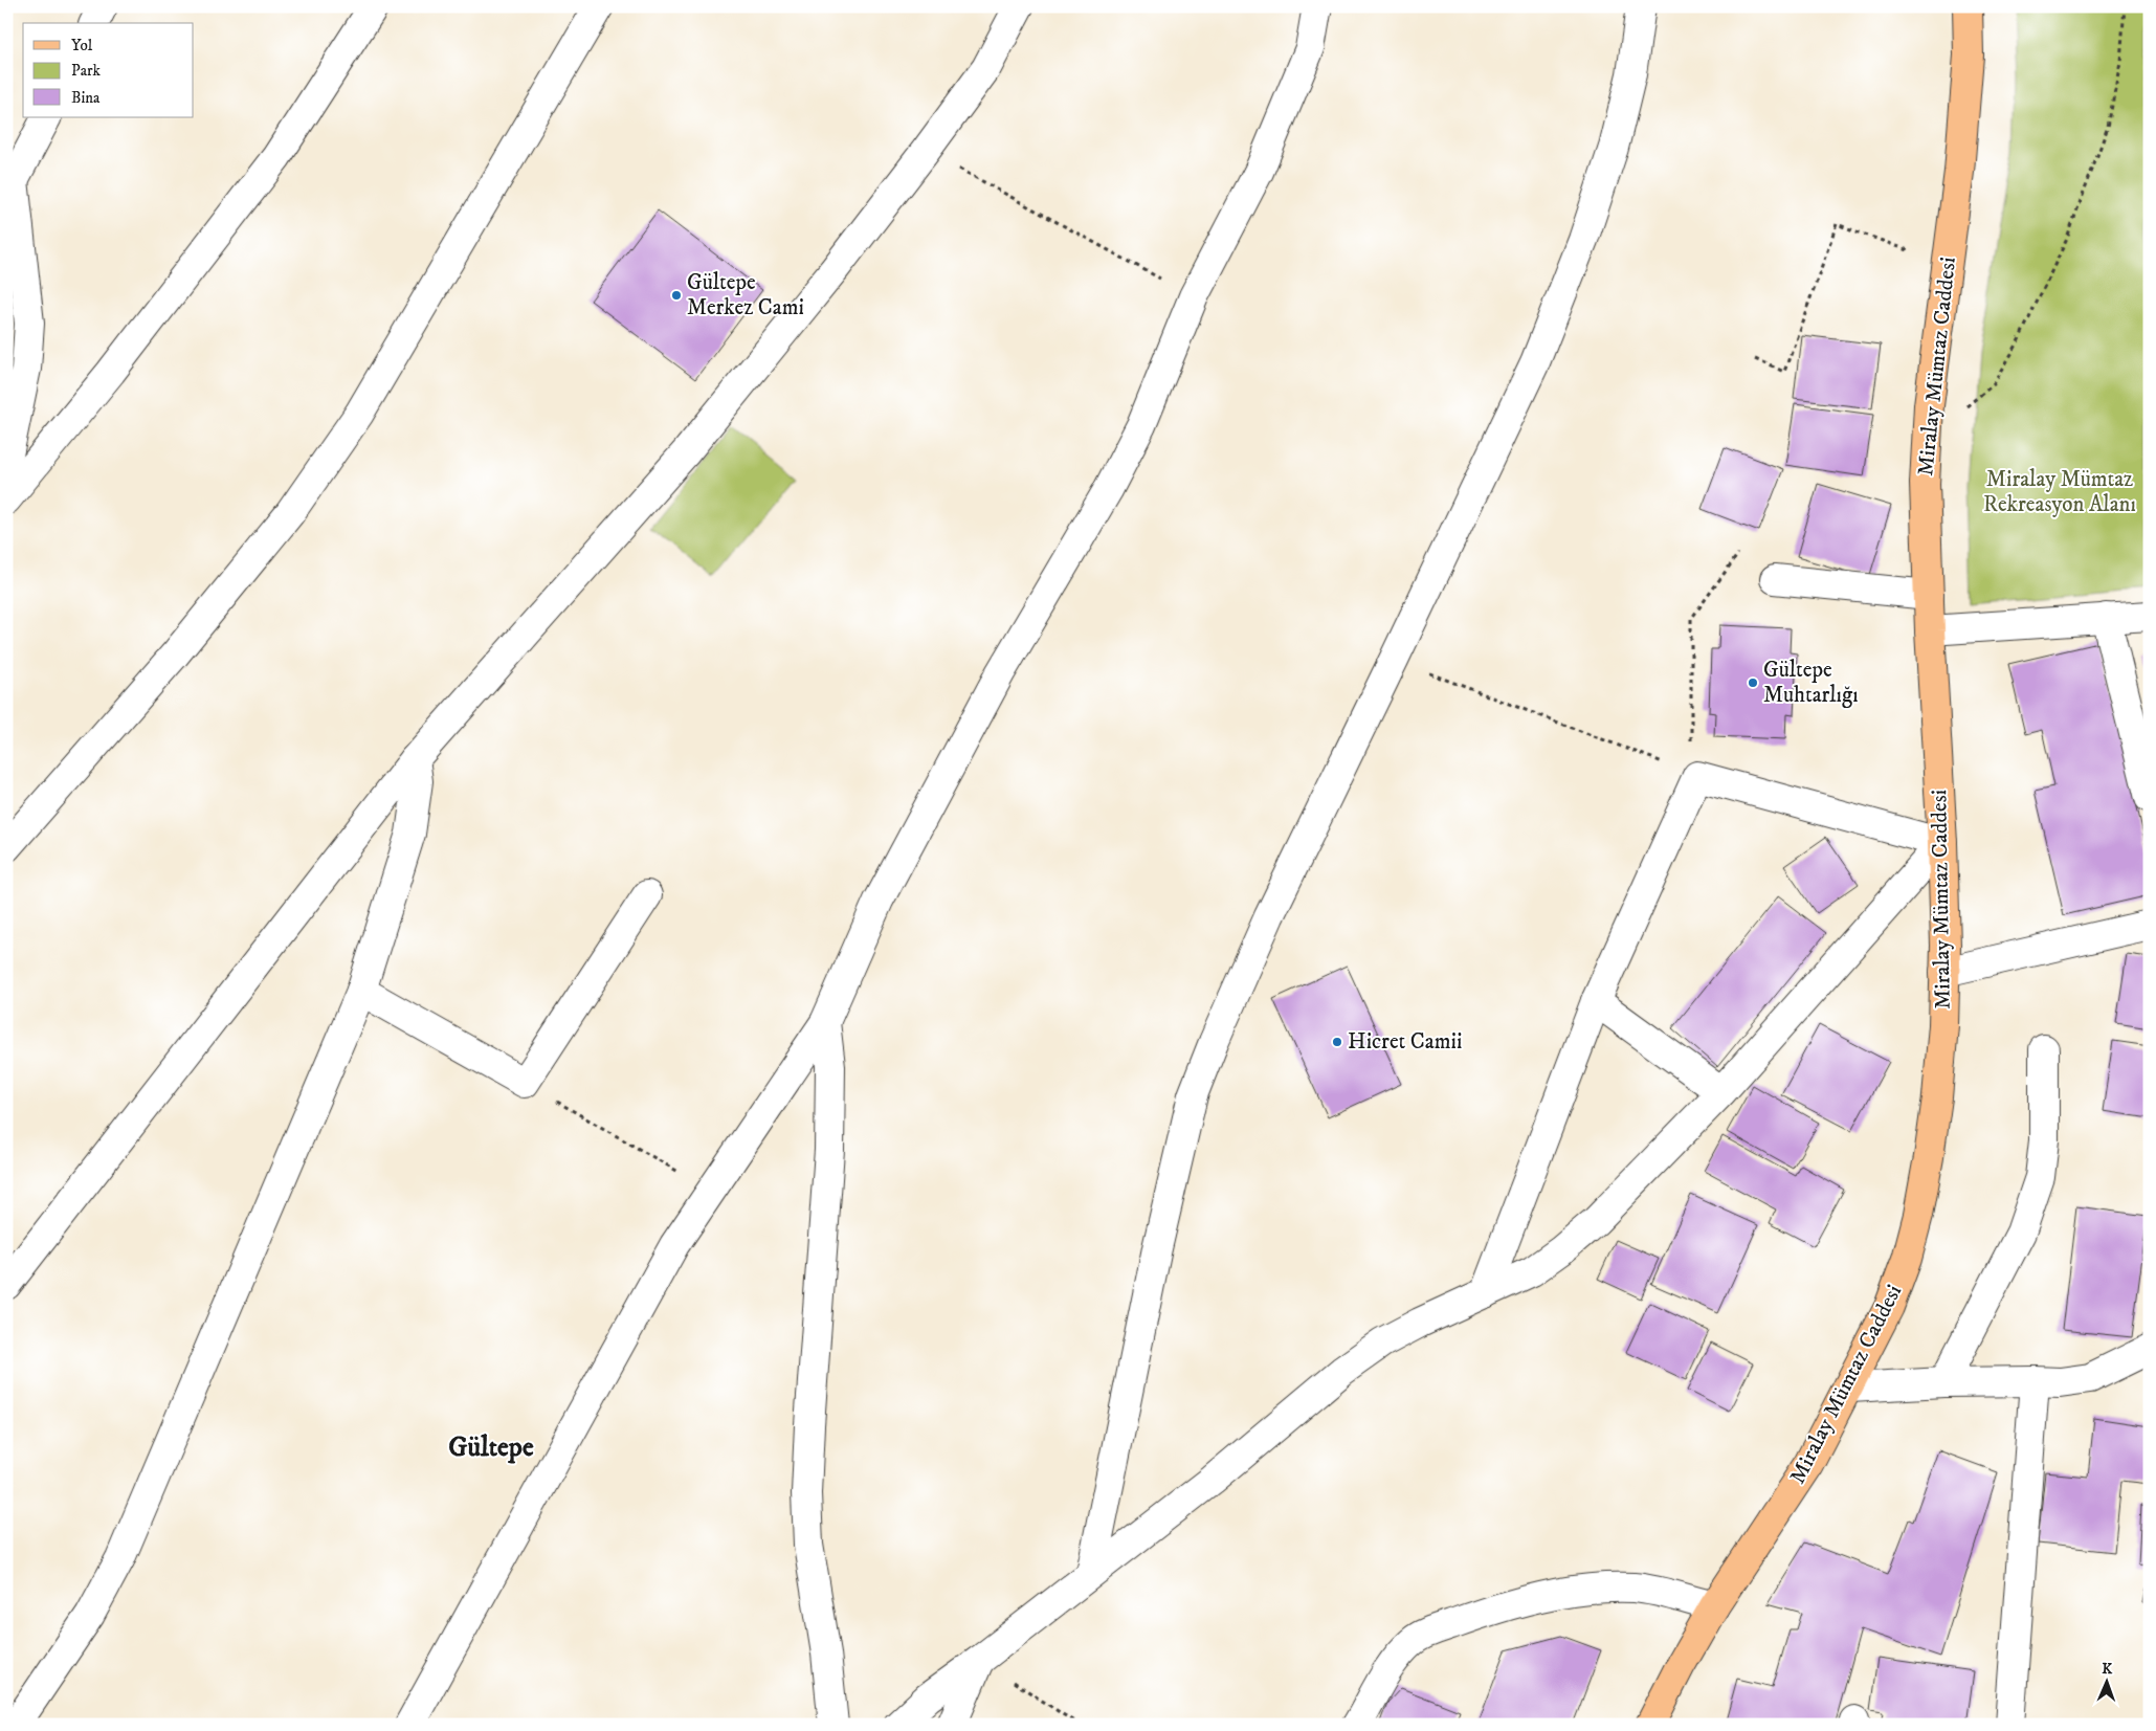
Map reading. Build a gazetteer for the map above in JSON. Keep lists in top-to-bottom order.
{
  "streets": {
    "main road": ["Miralay Mümtaz Caddesi"]
  },
  "districts": ["Gültepe"],
  "parks": ["Miralay Mümtaz Rekreasyon Alanı"],
  "places": ["Gültepe Merkez Cami", "Gültepe Muhtarlığı", "Hicret Camii"],
  "legend": ["Yol", "Park", "Bina"],
  "north": "top"
}
